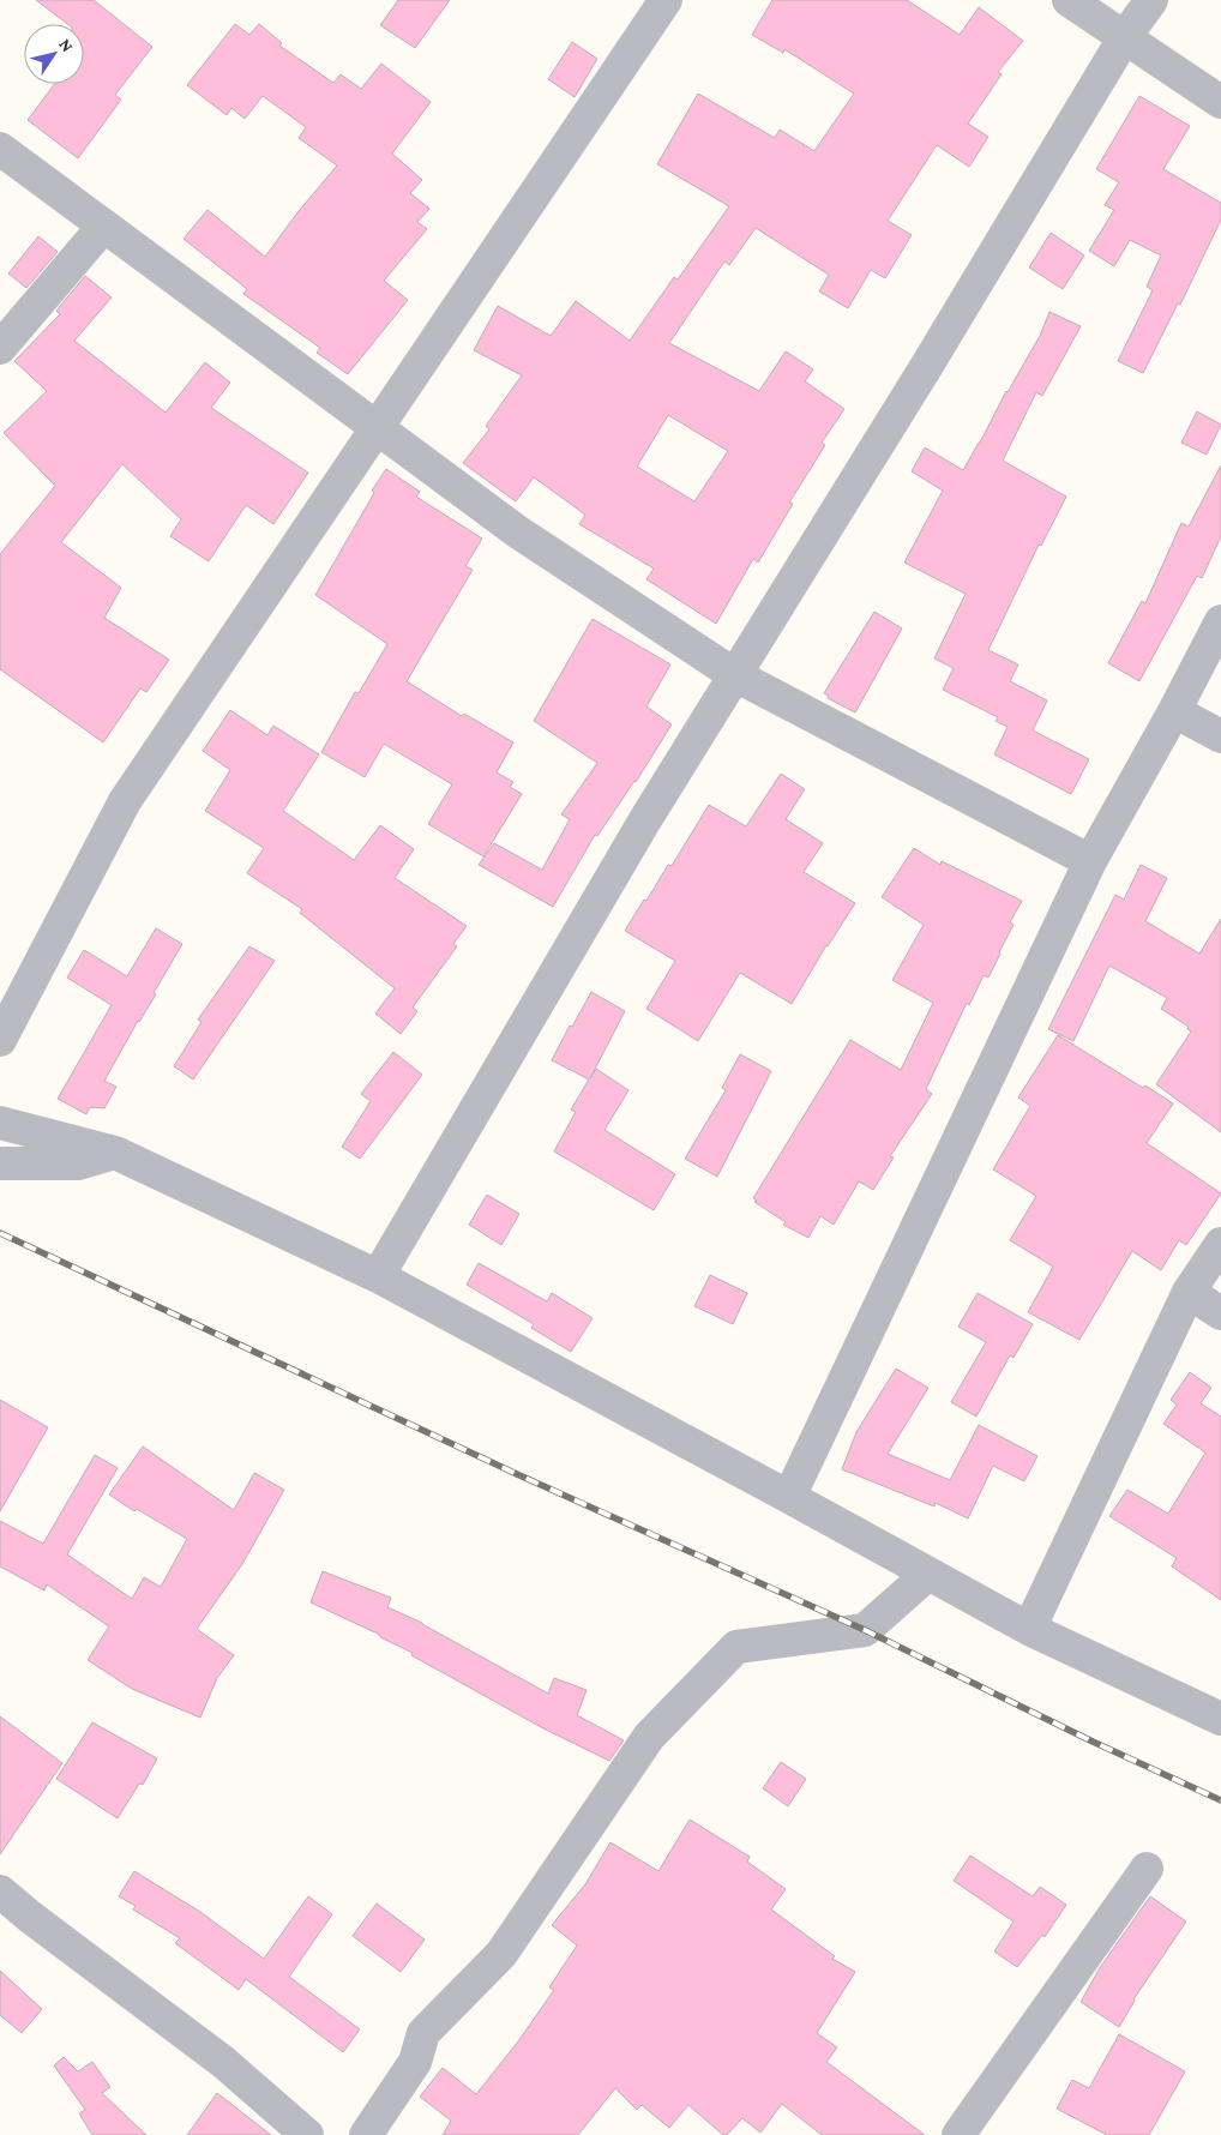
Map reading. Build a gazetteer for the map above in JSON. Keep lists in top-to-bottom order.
{
  "north": "top right"
}
